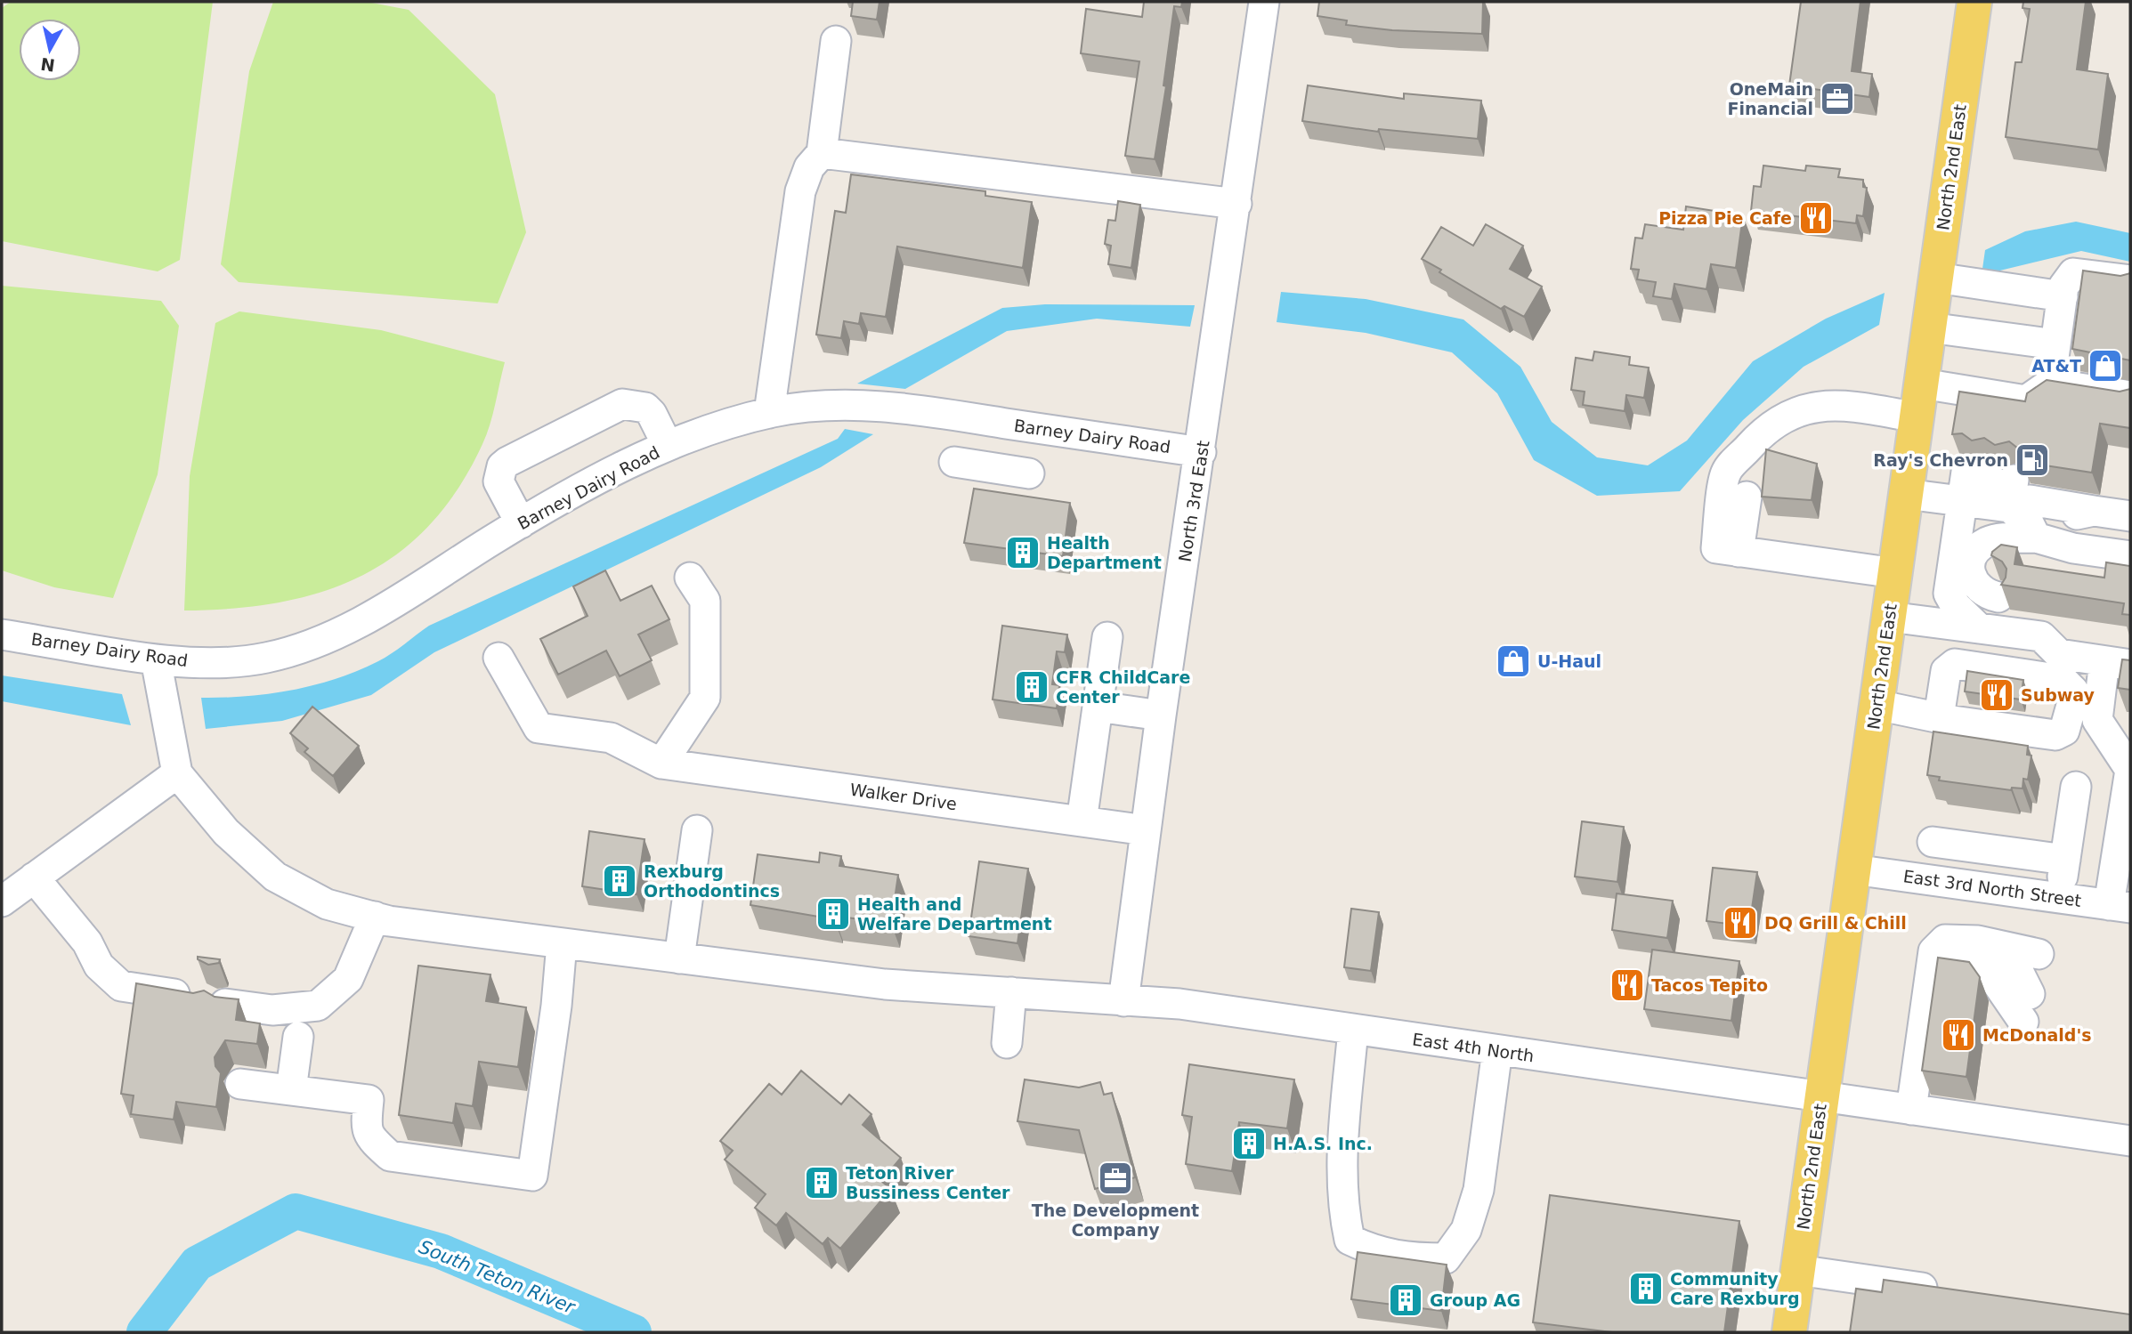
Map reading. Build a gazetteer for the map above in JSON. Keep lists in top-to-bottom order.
{
  "streets": {
    "main road": ["North 2nd East"],
    "street": [
      "Barney Dairy Road",
      "North 3rd East",
      "Walker Drive",
      "East 3rd North Street",
      "East 4th North"
    ]
  },
  "crossings": [
    ["North 2nd East", "East 3rd North Street"],
    ["North 2nd East", "East 4th North"],
    ["Barney Dairy Road", "North 3rd East"],
    ["North 3rd East", "Walker Drive"],
    ["North 3rd East", "East 4th North"]
  ],
  "water": ["South Teton River"],
  "places": {
    "office": ["OneMain Financial", "The Development Company"],
    "restaurant": [
      "Pizza Pie Cafe",
      "Subway",
      "DQ Grill & Chill",
      "Tacos Tepito",
      "McDonald's"
    ],
    "shop": ["AT&T", "U-Haul"],
    "fuel station": ["Ray's Chevron"],
    "building": [
      "Health Department",
      "CFR ChildCare Center",
      "Rexburg Orthodontincs",
      "Health and Welfare Department",
      "H.A.S. Inc.",
      "Teton River Bussiness Center",
      "Community Care Rexburg",
      "Group AG"
    ]
  },
  "north": "bottom"
}
